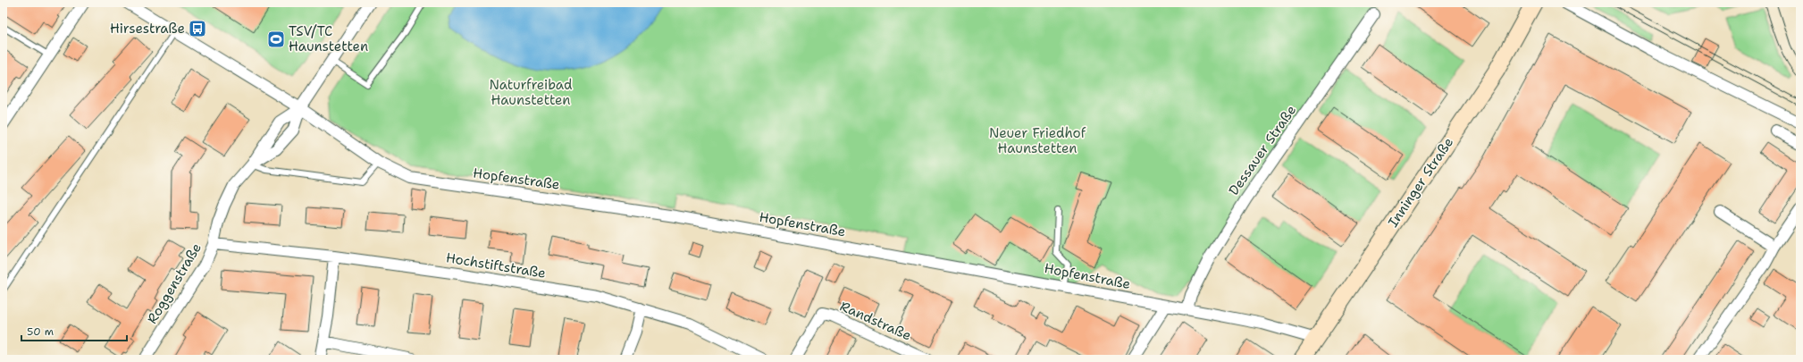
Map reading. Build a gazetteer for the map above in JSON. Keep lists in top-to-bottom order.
{
  "streets": {
    "main road": ["Inninger Straße"],
    "street": [
      "Dessauer Straße",
      "Hopfenstraße",
      "Hochstiftstraße",
      "Roggenstraße",
      "Randstraße"
    ]
  },
  "crossings": [
    ["Dessauer Straße", "Hopfenstraße"],
    ["Hopfenstraße", "Inninger Straße"],
    ["Hopfenstraße", "Roggenstraße"],
    ["Hochstiftstraße", "Roggenstraße"]
  ],
  "parks": ["Naturfreibad Haunstetten", "Neuer Friedhof Haunstetten"],
  "places": {
    "bus stop": ["Hirsestraße"],
    "sports": ["TSV/TC Haunstetten"]
  },
  "scale_bar": "50 m"
}
